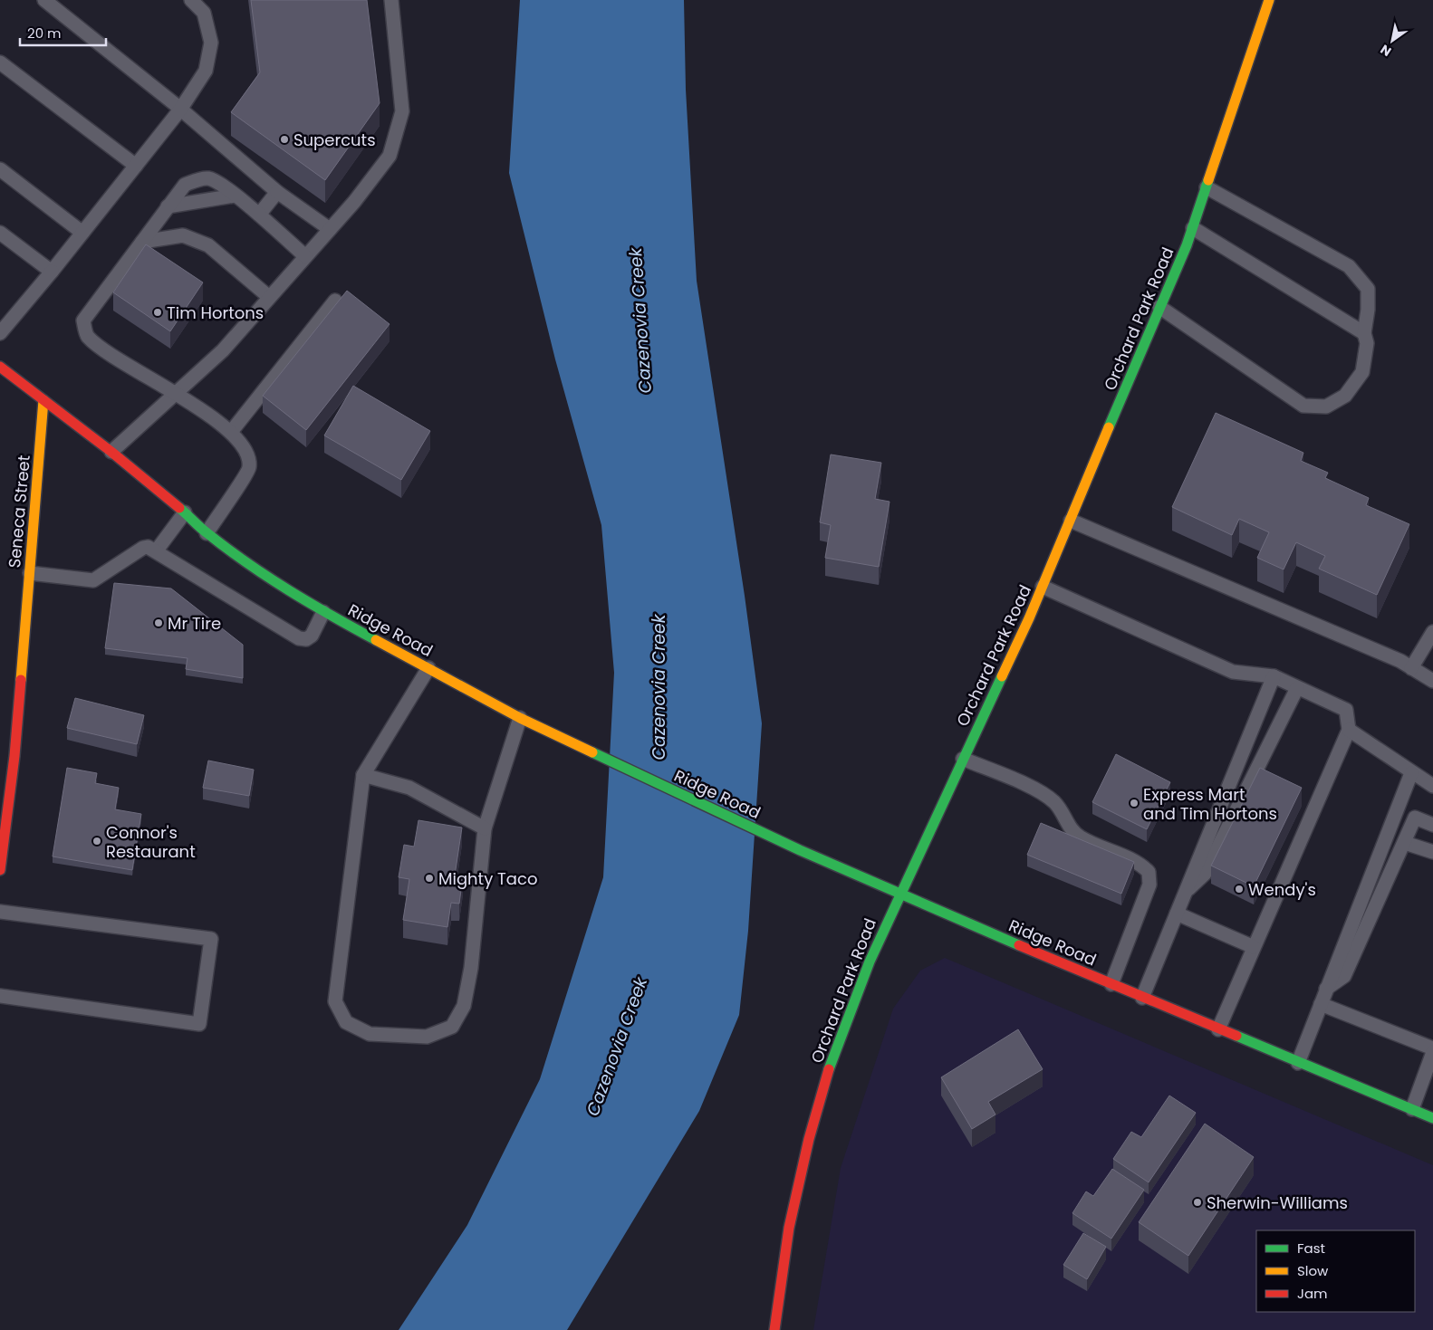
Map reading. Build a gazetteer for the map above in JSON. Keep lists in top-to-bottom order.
{
  "streets": {
    "street": ["Orchard Park Road", "Seneca Street", "Ridge Road"]
  },
  "crossings": [
    ["Orchard Park Road", "Ridge Road"],
    ["Seneca Street", "Ridge Road"]
  ],
  "water": ["Cazenovia Creek"],
  "places": [
    "Supercuts",
    "Tim Hortons",
    "Mr Tire",
    "Express Mart and Tim Hortons",
    "Connor's Restaurant",
    "Mighty Taco",
    "Wendy's",
    "Sherwin-Williams"
  ],
  "legend": ["Fast", "Slow", "Jam"],
  "scale_bar": "20 m",
  "north": "bottom left"
}
